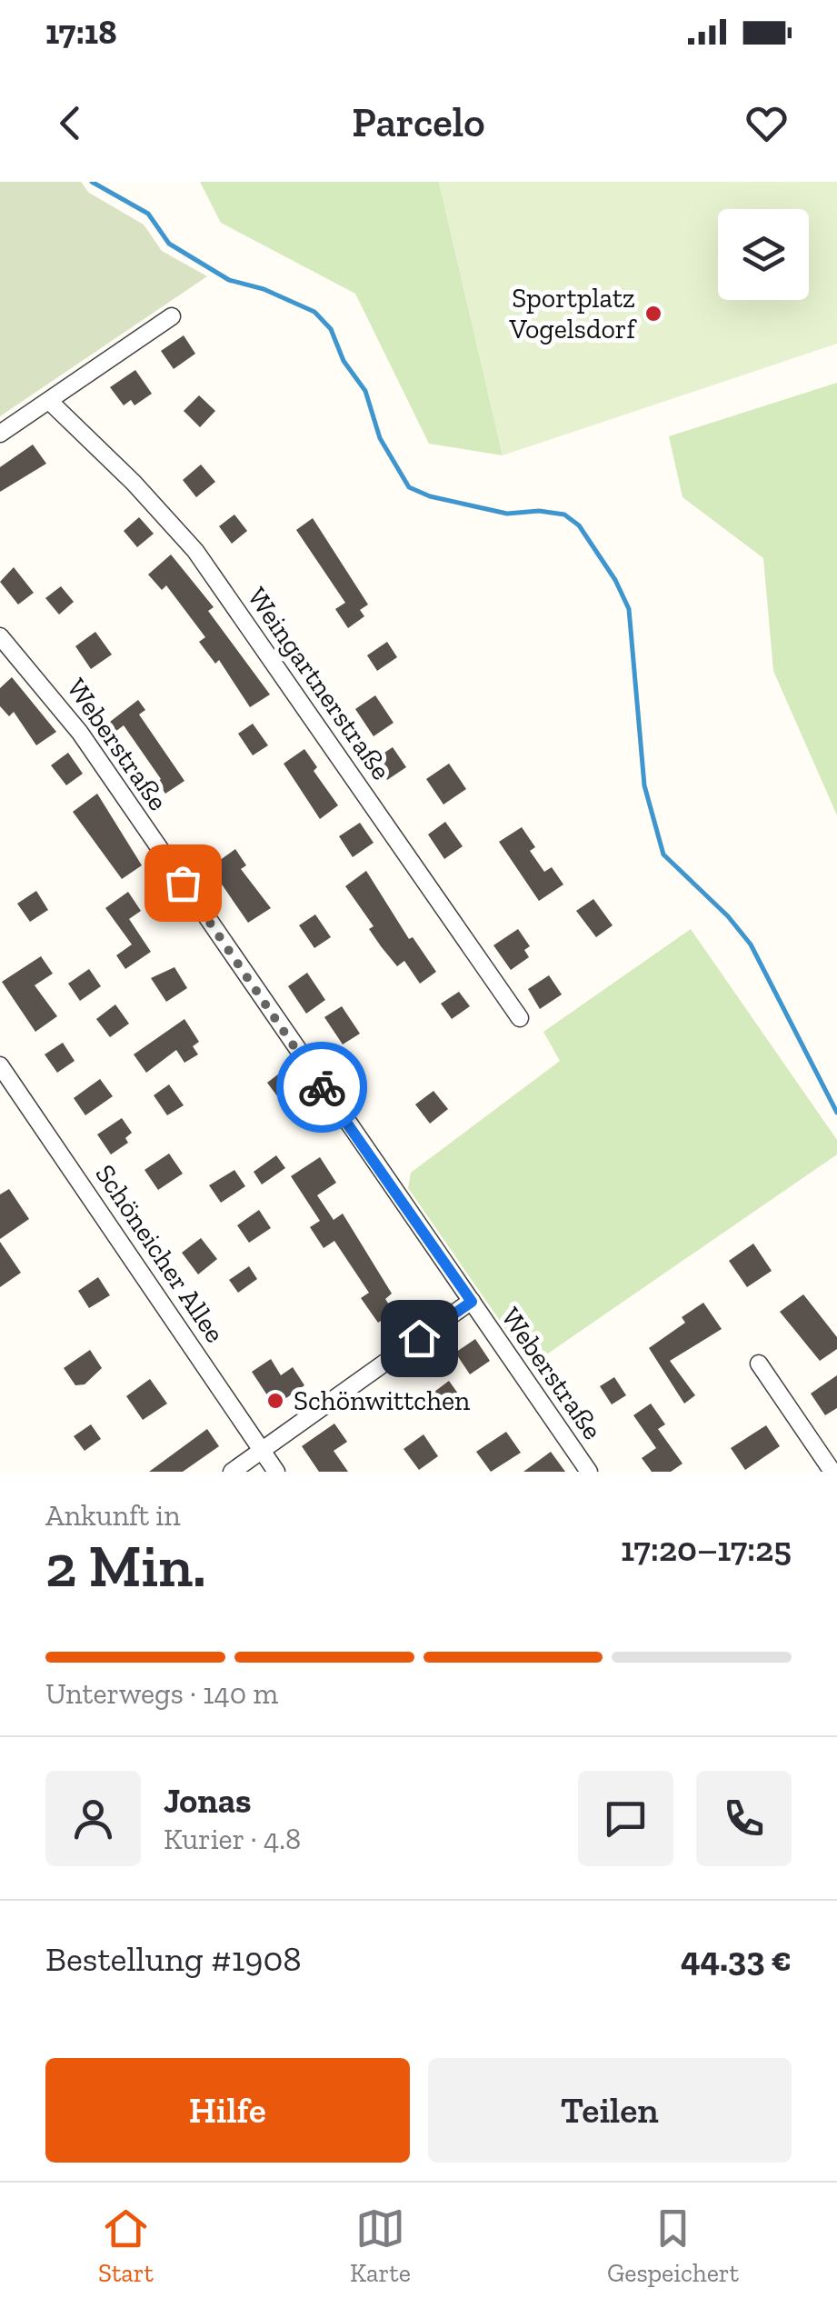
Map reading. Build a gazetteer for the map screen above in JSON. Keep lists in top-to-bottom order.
{
  "streets": {
    "street": ["Weingartnerstraße", "Weberstraße", "Schöneicher Allee"]
  },
  "places": ["Sportplatz Vogelsdorf", "Schönwittchen"],
  "page": {
    "status": "17:18",
    "header": "Parcelo",
    "heading": ["2 Min.", "Ankunft in", "17:20–17:25"],
    "panel": [
      "Jonas",
      "Kurier · 4.8",
      "Bestellung #1908",
      "44.33 €"
    ],
    "bar": "Unterwegs · 140 m",
    "buttons": ["Hilfe", "Teilen"],
    "tabs": ["Start", "Karte", "Gespeichert"]
  }
}
